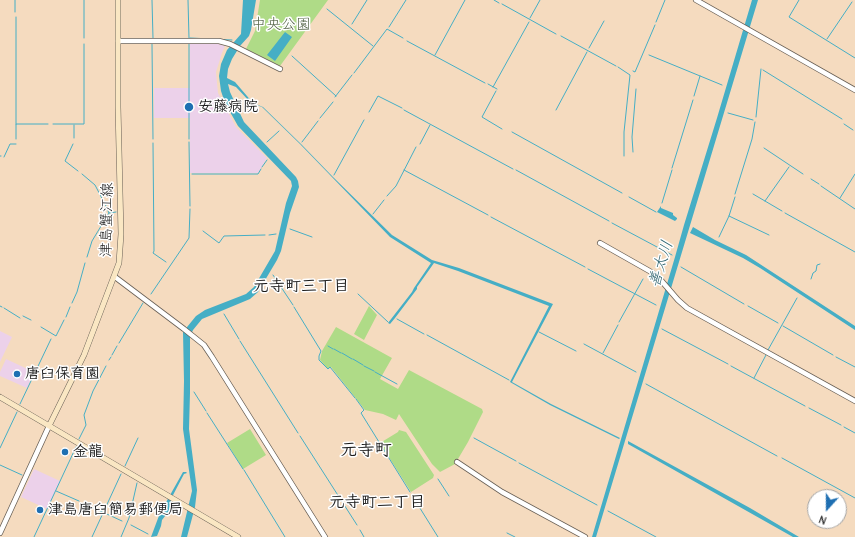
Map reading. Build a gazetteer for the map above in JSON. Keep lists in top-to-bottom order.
{
  "streets": {
    "main road": ["津島蟹江線"]
  },
  "districts": ["元寺町三丁目", "元寺町", "元寺町二丁目"],
  "water": ["善太川"],
  "parks": ["中央公園"],
  "places": [
    "安藤病院",
    "唐臼保育園",
    "金龍",
    "津島唐臼簡易郵便局"
  ],
  "north": "bottom"
}
